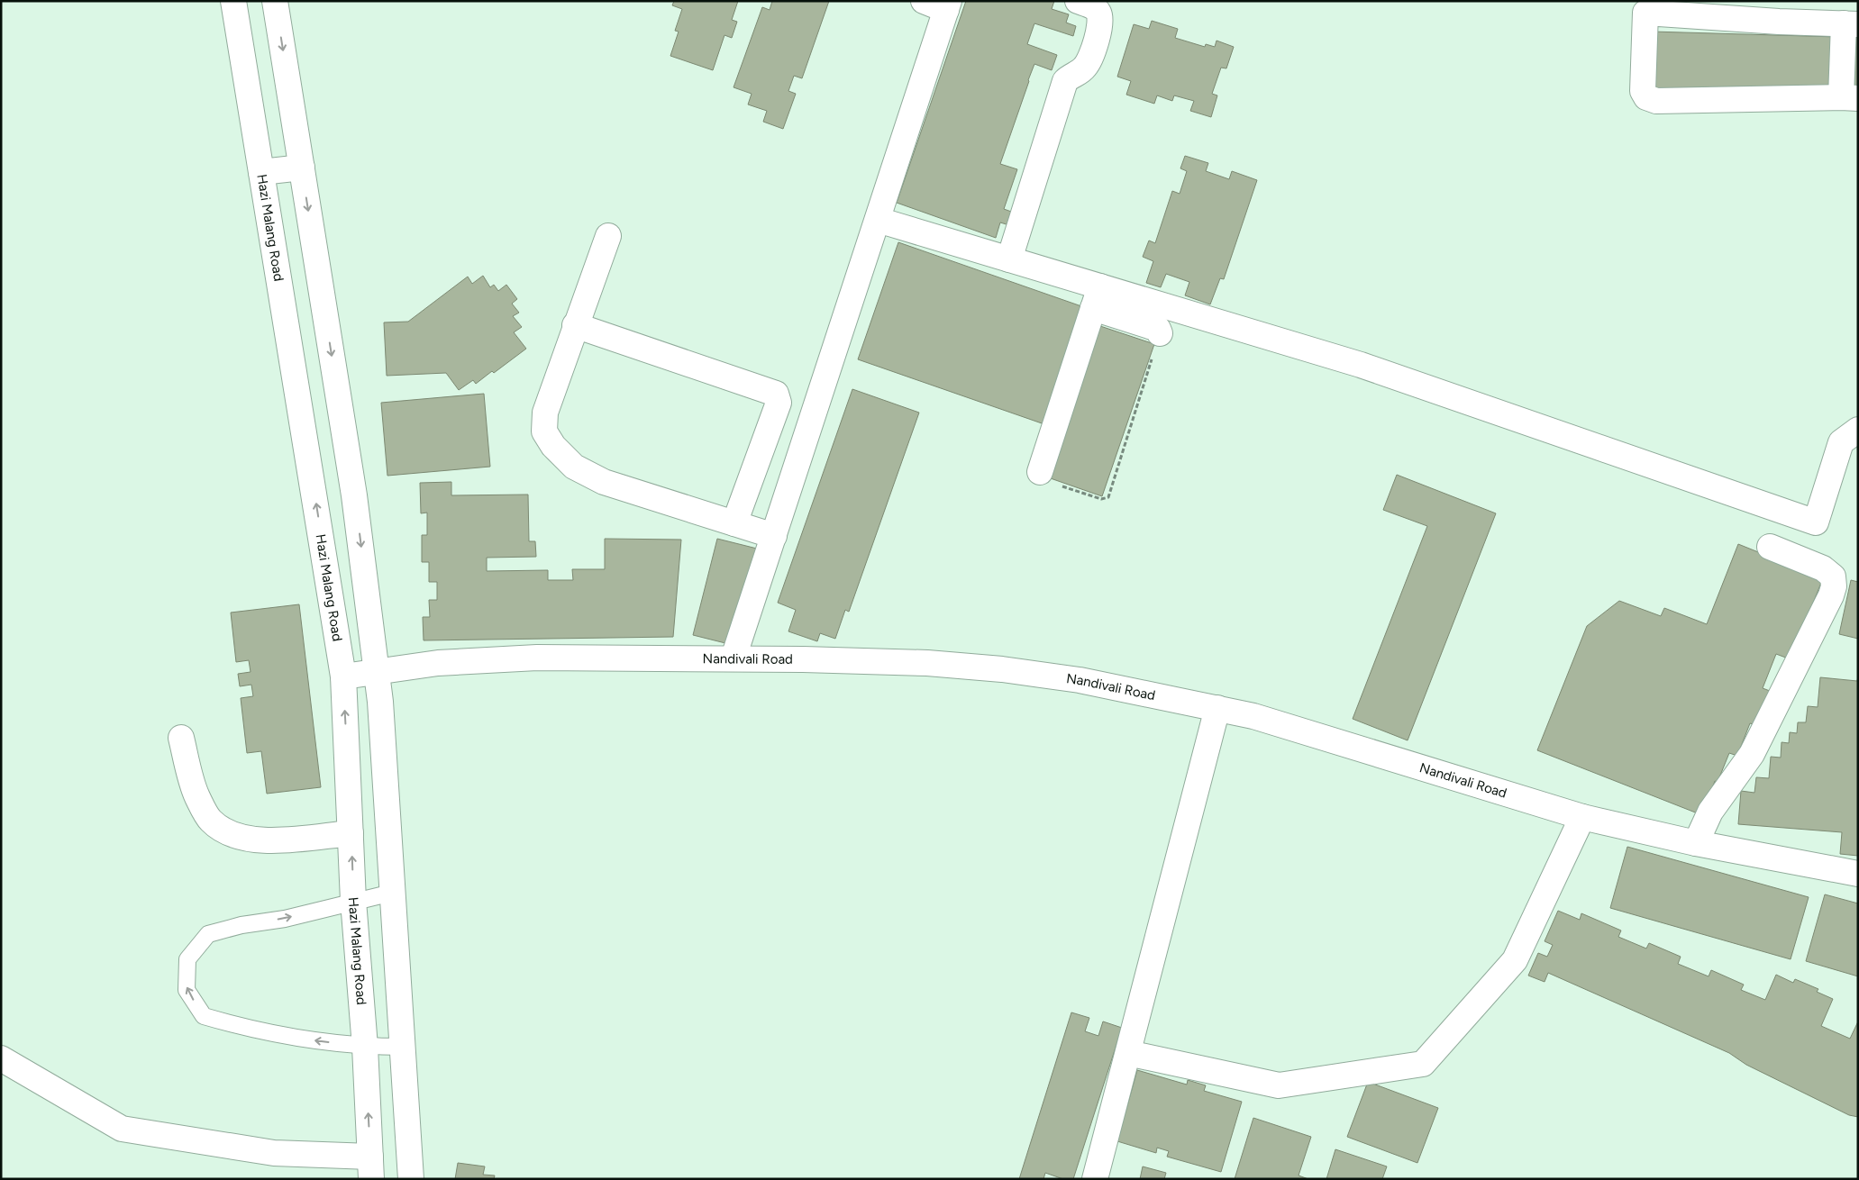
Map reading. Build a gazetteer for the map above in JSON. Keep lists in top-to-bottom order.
{
  "streets": {
    "street": ["Hazi Malang Road", "Nandivali Road"]
  },
  "crossings": [
    ["Hazi Malang Road", "Nandivali Road"]
  ]
}
